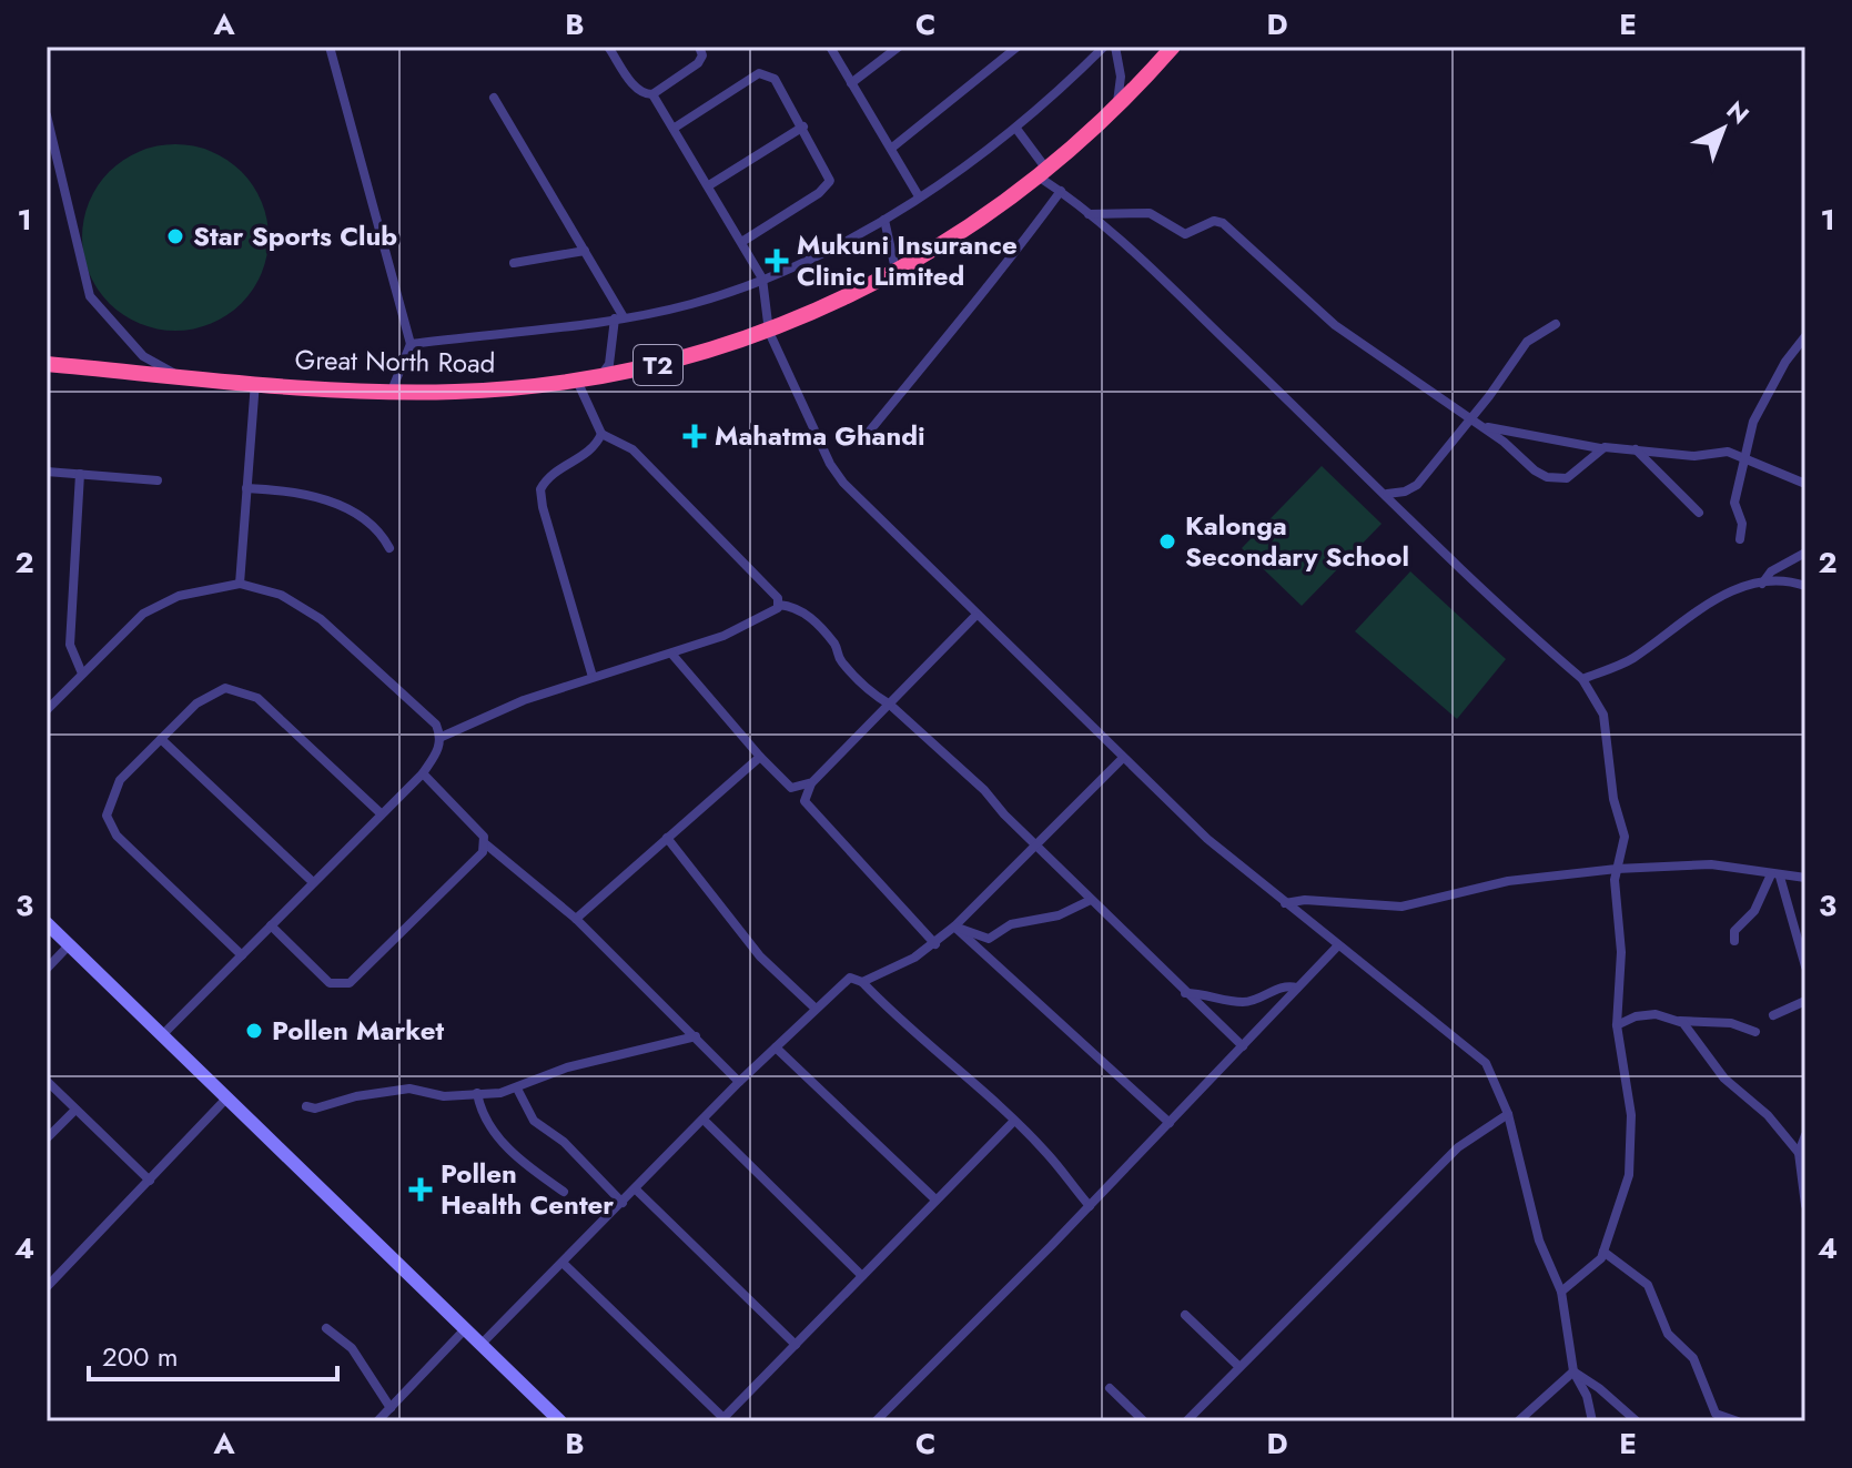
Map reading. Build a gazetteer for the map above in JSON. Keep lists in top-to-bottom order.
{
  "streets": {
    "highway": ["Great North Road", "T2"]
  },
  "places": {
    "other": ["Star Sports Club", "Kalonga Secondary School", "Pollen Market"],
    "health": ["Mukuni Insurance Clinic Limited", "Mahatma Ghandi", "Pollen Health Center"]
  },
  "scale_bar": "200 m",
  "north": "top right",
  "grid": {
    "columns": [
      "A",
      "B",
      "C",
      "D",
      "E"
    ],
    "rows": [
      "1",
      "2",
      "3",
      "4"
    ]
  }
}
